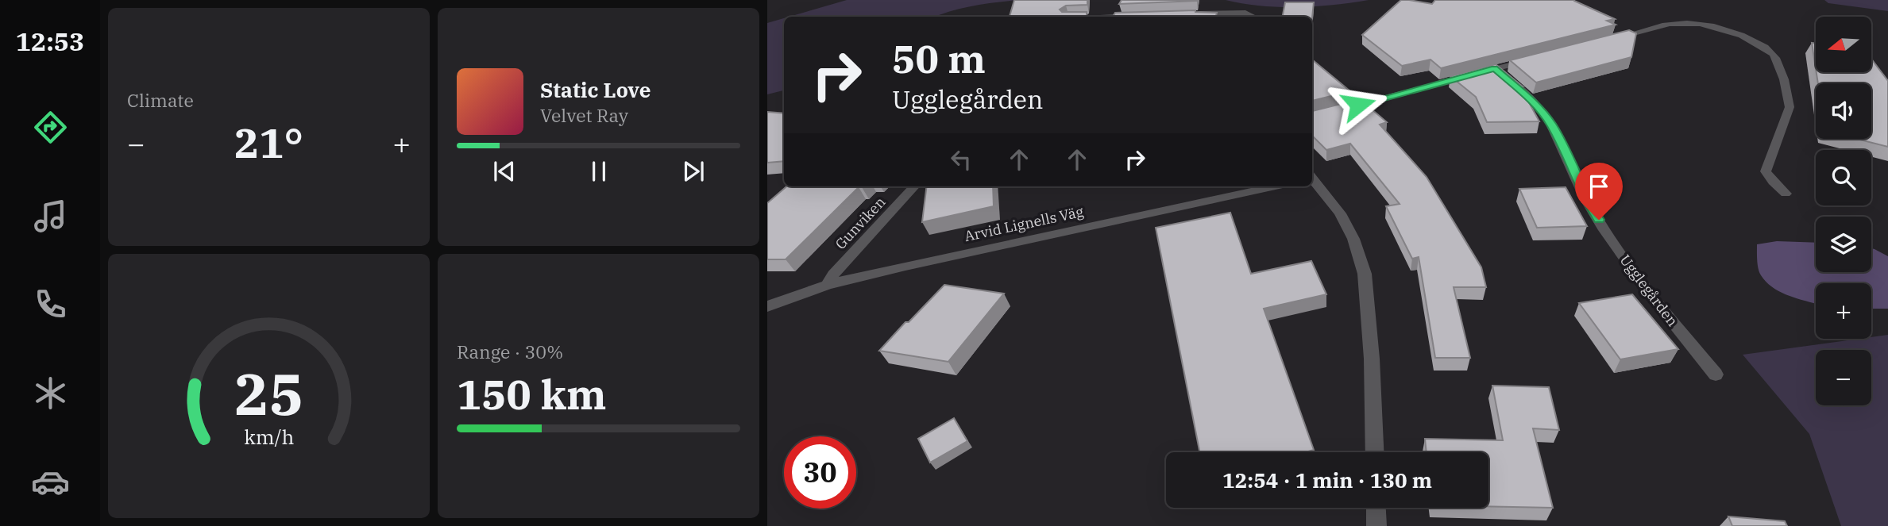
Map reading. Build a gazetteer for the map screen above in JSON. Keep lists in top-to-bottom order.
{
  "streets": {
    "street": ["Gunviken", "Arvid Lignells Väg", "Ugglegården"]
  },
  "crossings": [
    ["Gunviken", "Arvid Lignells Väg"]
  ],
  "north": "left",
  "page": {
    "tabs": "12:53",
    "tile": [
      "Climate",
      ["Range · 30%", "150 km"]
    ],
    "map_buttons": ["+", "−"],
    "turn": ["50 m", "Ugglegården"],
    "song": ["Static Love", "Velvet Ray"],
    "heat": ["−", "21°", "+"],
    "limit": "30",
    "trip": "12:54 · 1 min · 130 m",
    "gauge": ["25", "km/h"]
  }
}
